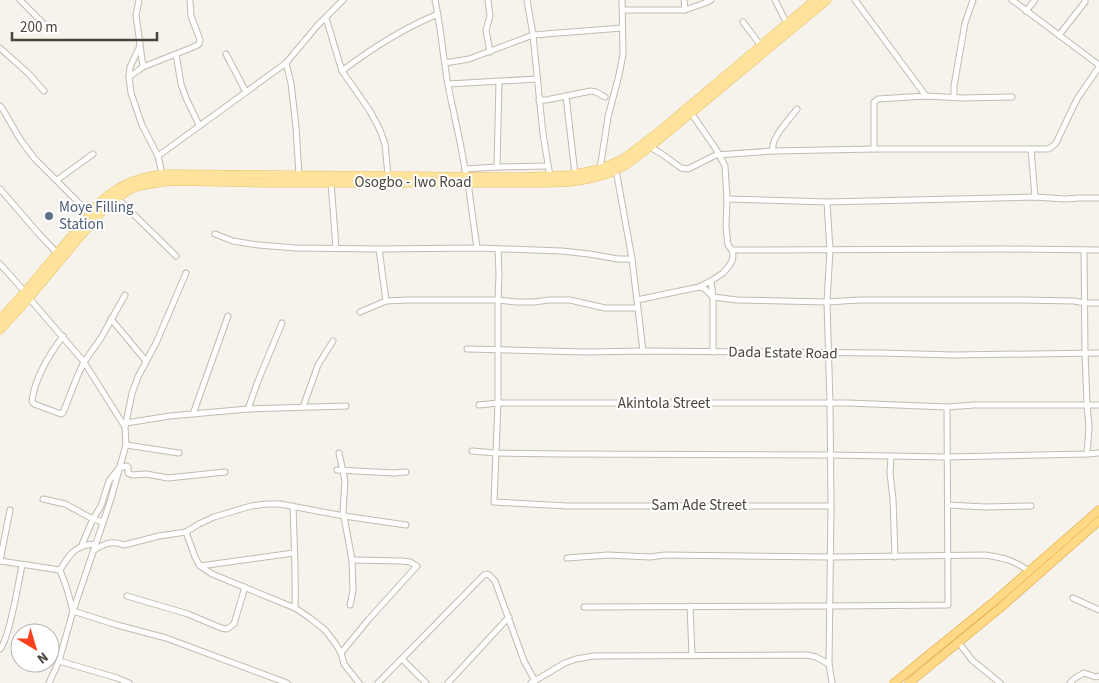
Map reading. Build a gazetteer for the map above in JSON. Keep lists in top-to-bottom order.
{
  "streets": {
    "main road": ["Osogbo - Iwo Road"],
    "street": ["Dada Estate Road", "Akintola Street", "Sam Ade Street"]
  },
  "places": ["Moye Filling Station"],
  "scale_bar": "200 m",
  "north": "bottom right"
}
